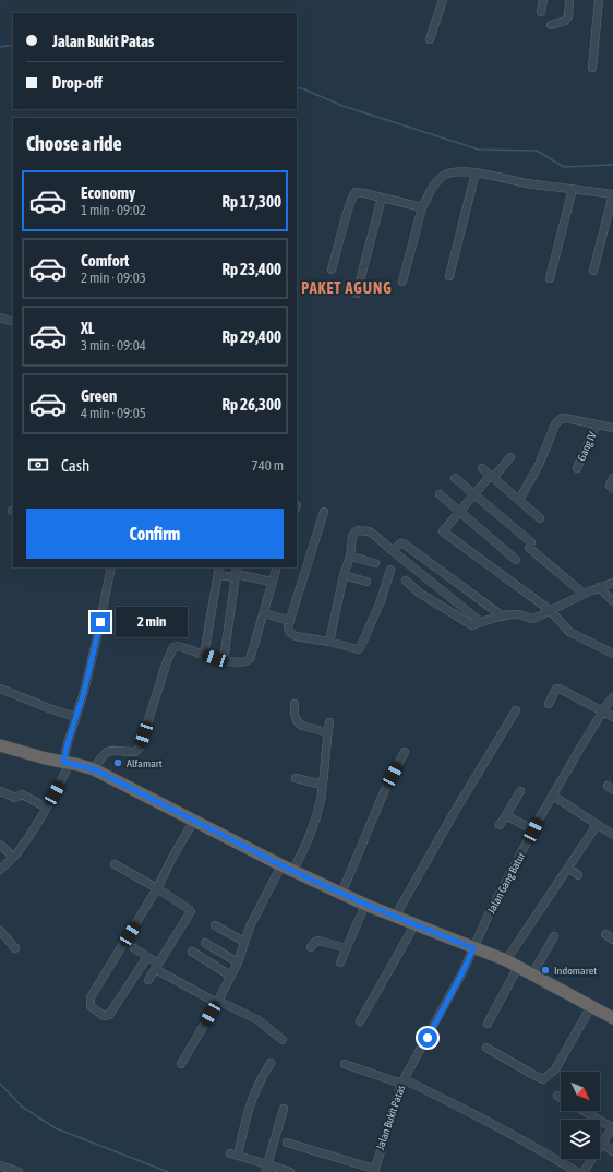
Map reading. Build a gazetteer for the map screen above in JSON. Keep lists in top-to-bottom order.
{
  "streets": {
    "street": ["Gang IV", "Jalan Gang Batur", "Jalan Bukit Patas"]
  },
  "crossings": [
    ["Jalan Gang Batur", "Jalan Bukit Patas"]
  ],
  "districts": ["PAKET AGUNG"],
  "places": ["Alfamart", "Indomaret"],
  "north": "bottom right",
  "page": {
    "banner": ["Jalan Bukit Patas", "Drop-off"],
    "heading": "Choose a ride",
    "list": [
      {
        "name": "Economy",
        "note": "1 min · 09:02",
        "value": "Rp 17,300"
      },
      {
        "name": "Comfort",
        "note": "2 min · 09:03",
        "value": "Rp 23,400"
      },
      {
        "name": "XL",
        "note": "3 min · 09:04",
        "value": "Rp 29,400"
      },
      {
        "name": "Green",
        "note": "4 min · 09:05",
        "value": "Rp 26,300"
      }
    ],
    "pay": ["Cash", "740 m"],
    "buttons": "Confirm",
    "bubble": "2 min"
  }
}
